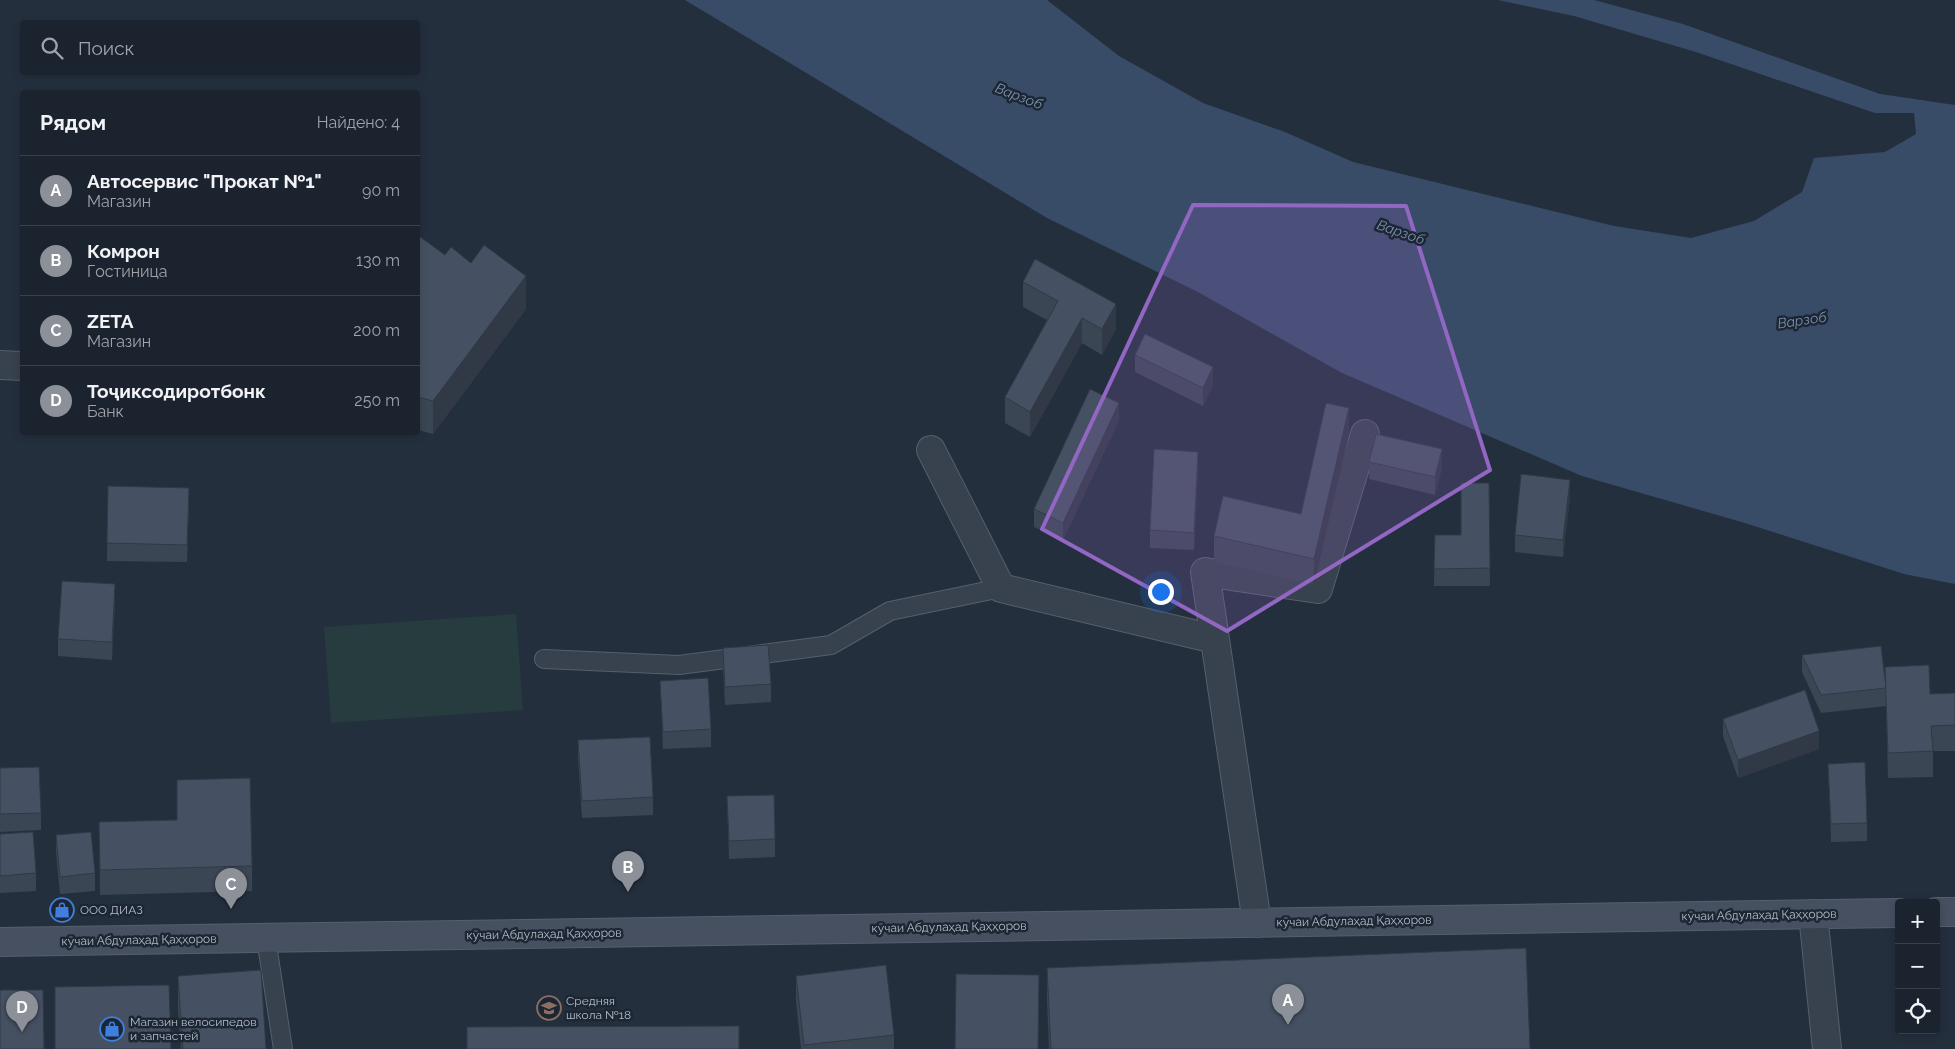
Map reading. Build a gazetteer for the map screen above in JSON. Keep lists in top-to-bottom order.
{
  "streets": {
    "main road": ["кӯчаи Абдулаҳад Қаҳҳоров"]
  },
  "water": ["Варзоб"],
  "places": {
    "shop": ["ООО ДИАЗ", "Магазин велосипедов и запчастей"],
    "school or university": ["Средняя школа №18"]
  },
  "page": {
    "search": "Поиск",
    "heading": ["Рядом", "Найдено: 4"],
    "list": [
      {
        "mark": "A",
        "name": "Автосервис \"Прокат №1\"",
        "note": "Магазин",
        "value": "90 m"
      },
      {
        "mark": "B",
        "name": "Комрон",
        "note": "Гостиница",
        "value": "130 m"
      },
      {
        "mark": "C",
        "name": "ZETA",
        "note": "Магазин",
        "value": "200 m"
      },
      {
        "mark": "D",
        "name": "Тоҷиксодиротбонк",
        "note": "Банк",
        "value": "250 m"
      }
    ],
    "pins": [
      "B",
      "C",
      "A",
      "D"
    ],
    "map_buttons": ["+", "−"]
  }
}
